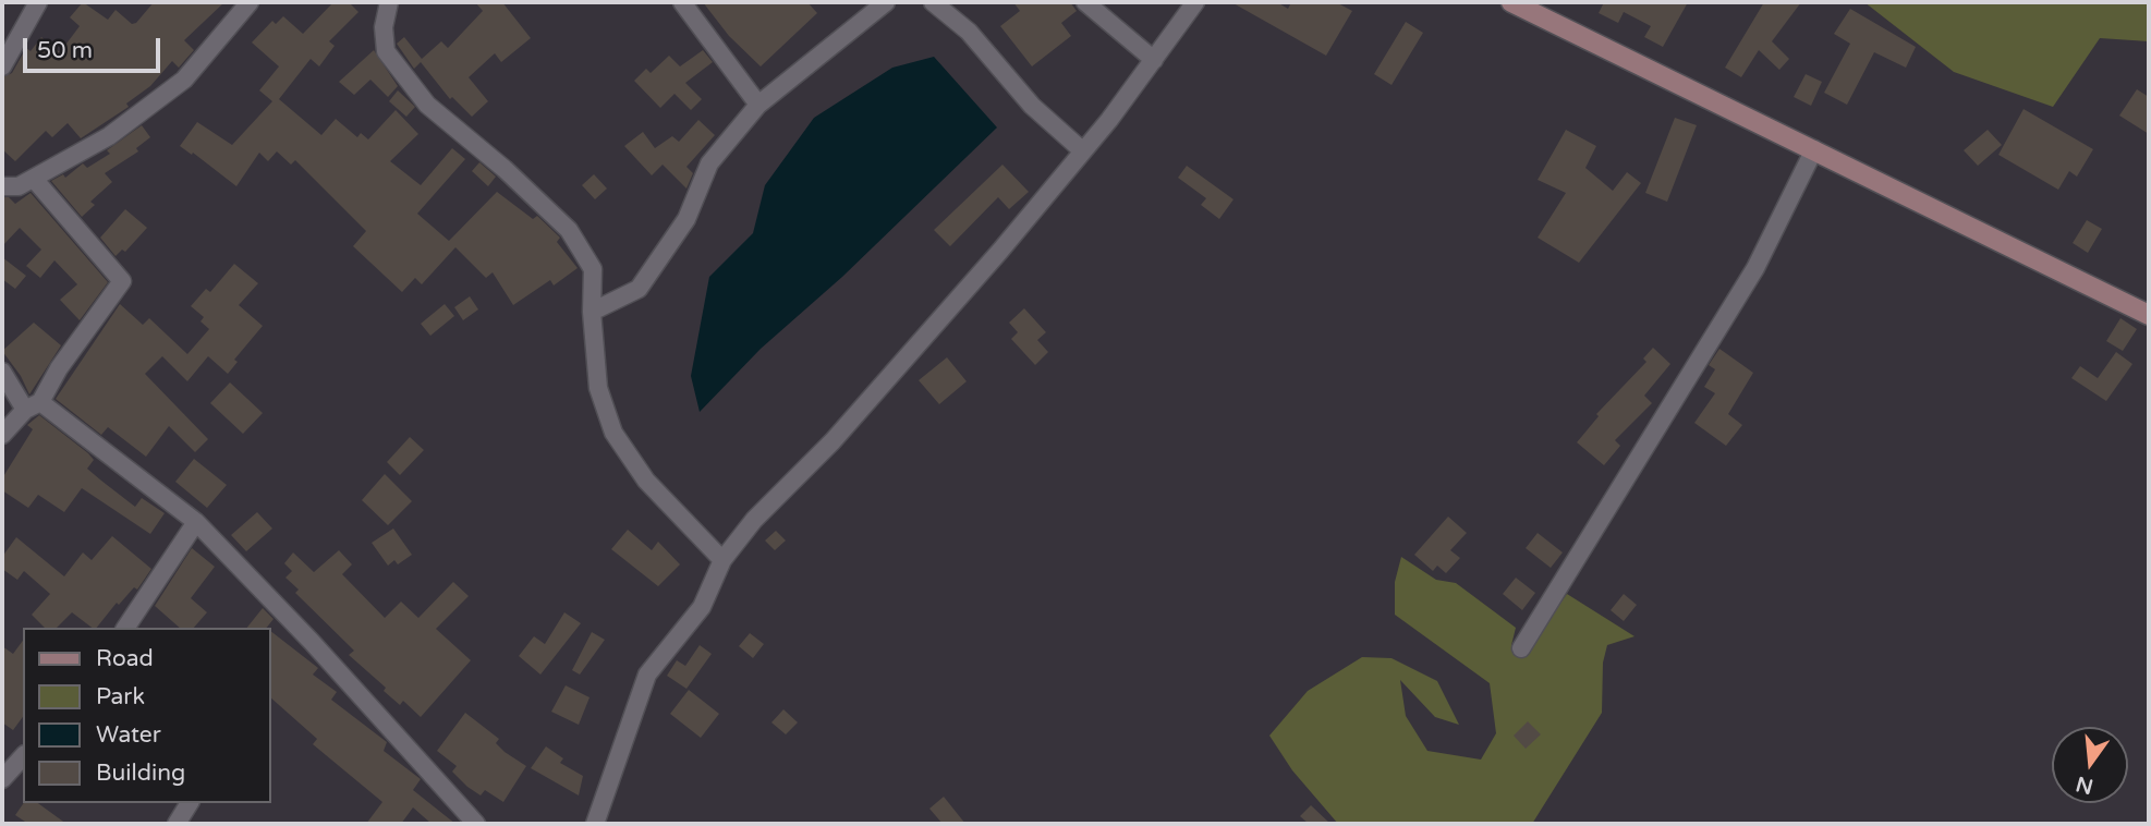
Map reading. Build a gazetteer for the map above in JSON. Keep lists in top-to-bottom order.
{
  "legend": [
    "Road",
    "Park",
    "Water",
    "Building"
  ],
  "scale_bar": "50 m",
  "north": "bottom"
}
